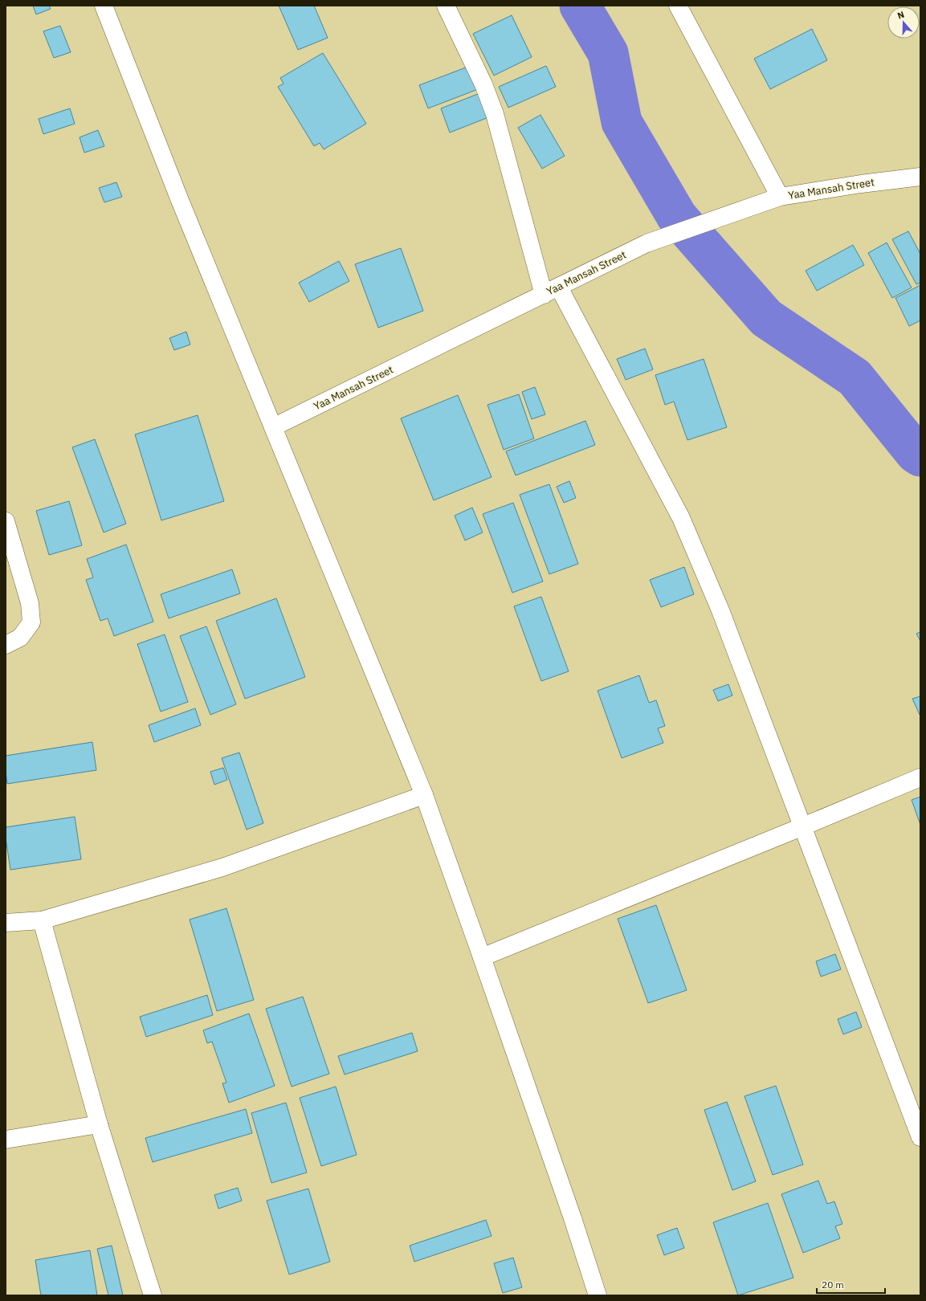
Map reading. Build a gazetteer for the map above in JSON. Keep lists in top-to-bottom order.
{
  "streets": {
    "street": ["Yaa Mansah Street"]
  },
  "scale_bar": "20 m",
  "north": "top"
}
